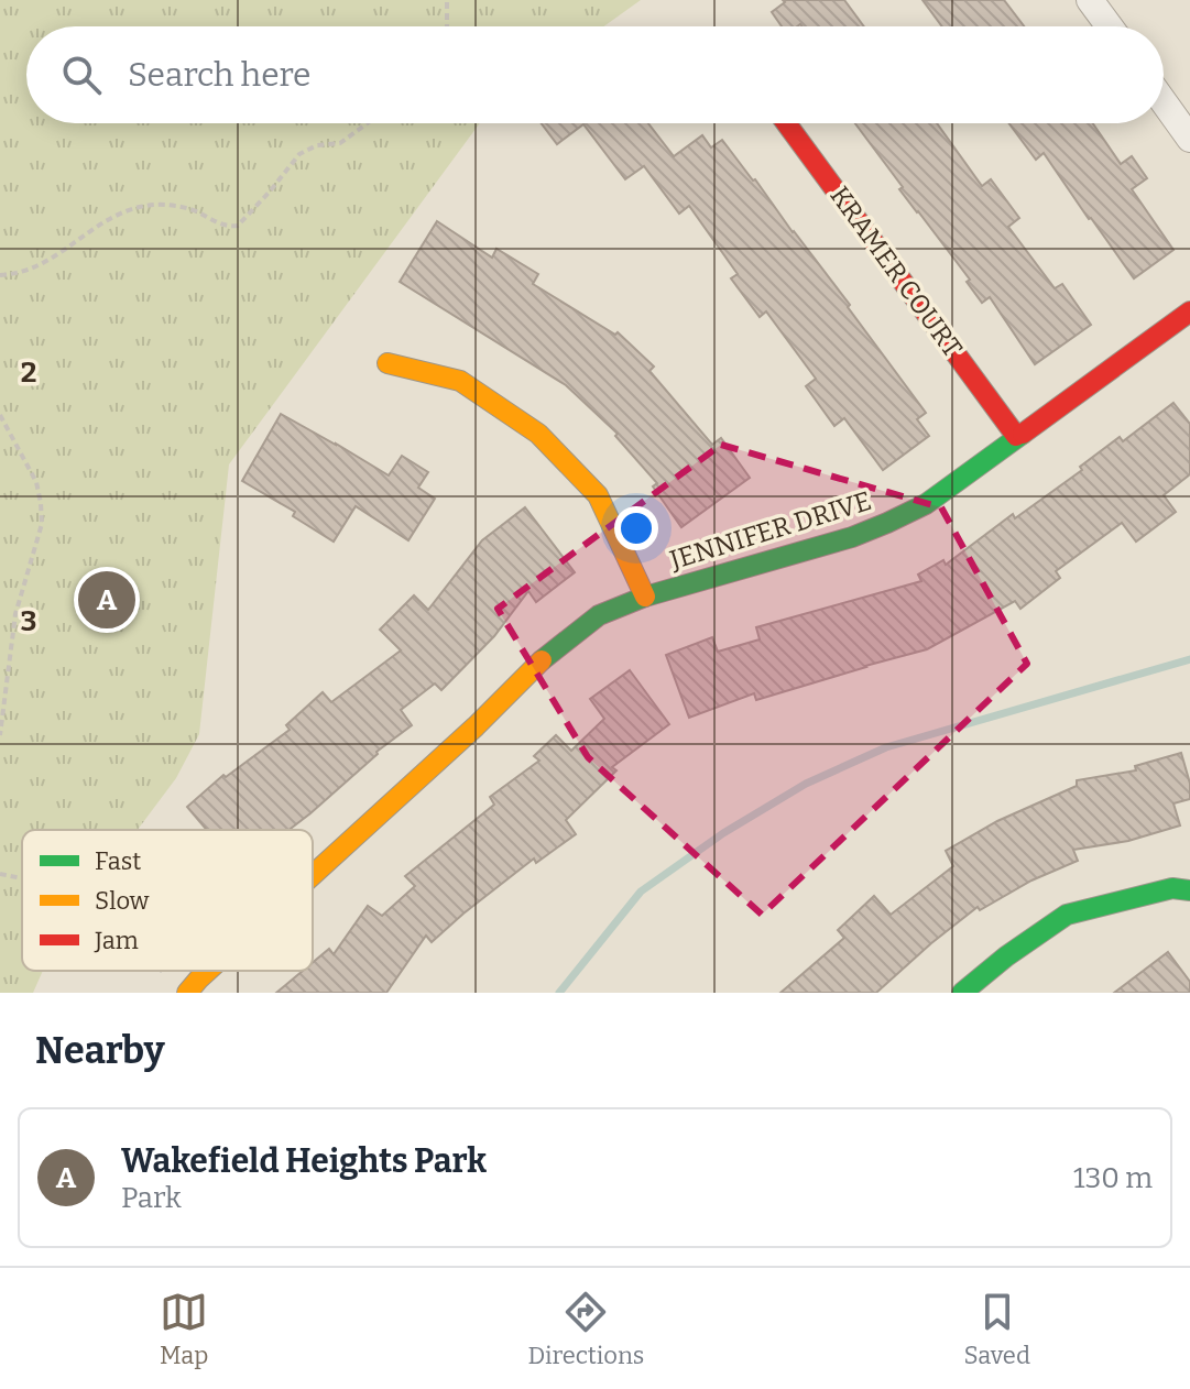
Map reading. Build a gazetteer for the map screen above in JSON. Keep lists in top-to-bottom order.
{
  "streets": {
    "street": ["KRAMER COURT", "JENNIFER DRIVE"]
  },
  "crossings": [
    ["KRAMER COURT", "JENNIFER DRIVE"]
  ],
  "legend": ["Fast", "Slow", "Jam"],
  "page": {
    "search": "Search here",
    "pins": "A",
    "heading": "Nearby",
    "list": [
      {
        "mark": "A",
        "name": "Wakefield Heights Park",
        "note": "Park",
        "value": "130 m"
      }
    ],
    "nav": ["Map", "Directions", "Saved"]
  },
  "grid": {
    "rows": ["2", "3"]
  }
}
